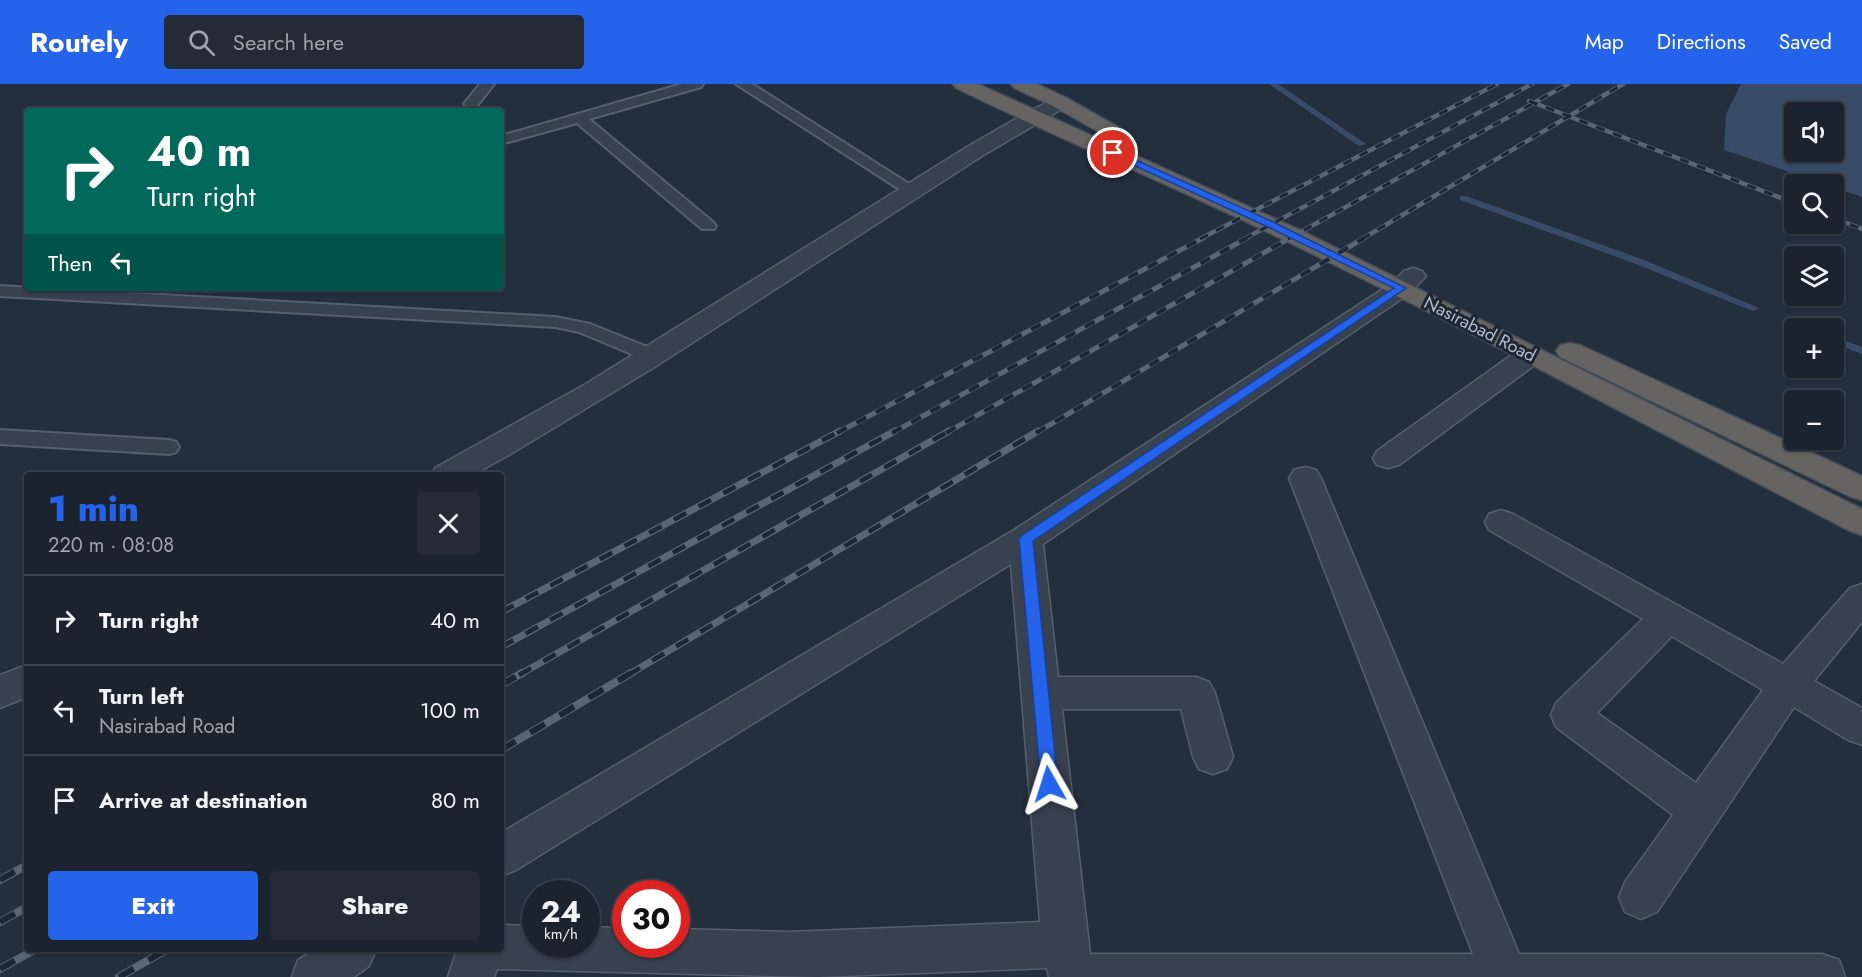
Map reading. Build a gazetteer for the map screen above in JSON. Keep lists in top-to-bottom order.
{
  "streets": {
    "highway": ["Nasirabad Road"]
  },
  "page": {
    "header": "Routely",
    "search": "Search here",
    "nav": ["Map", "Directions", "Saved"],
    "map_buttons": ["+", "−"],
    "turn": ["40 m", "Turn right"],
    "then": "Then",
    "heading": ["1 min", "220 m · 08:08"],
    "list": [
      {
        "name": "Turn right",
        "value": "40 m"
      },
      {
        "name": "Turn left",
        "note": "Nasirabad Road",
        "value": "100 m"
      },
      {
        "name": "Arrive at destination",
        "value": "80 m"
      }
    ],
    "buttons": ["Exit", "Share"],
    "speed": "24 km/h",
    "limit": "30"
  }
}
